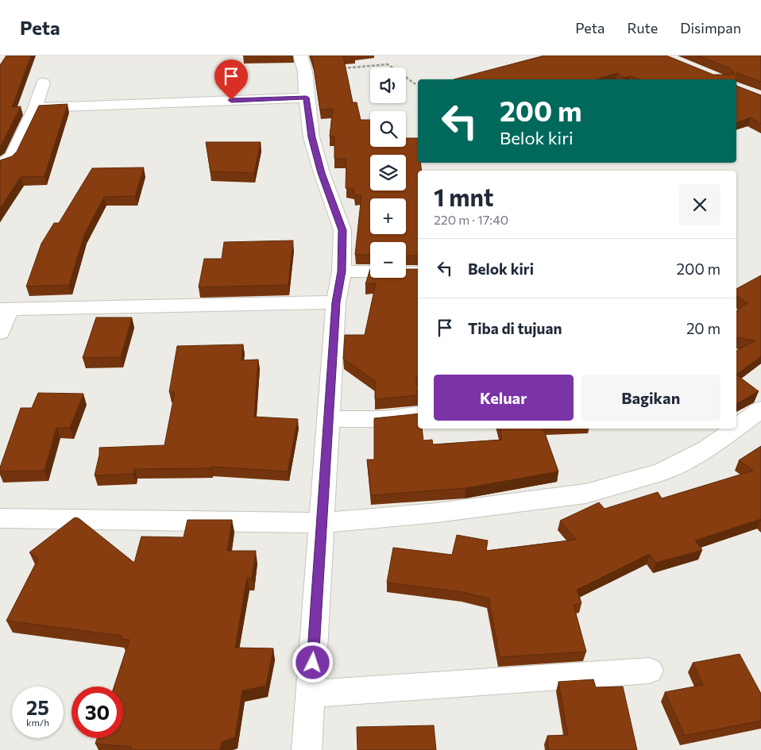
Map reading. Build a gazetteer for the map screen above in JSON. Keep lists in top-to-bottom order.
{
  "page": {
    "header": "Peta",
    "nav": ["Peta", "Rute", "Disimpan"],
    "map_buttons": ["+", "−"],
    "turn": ["200 m", "Belok kiri"],
    "heading": ["1 mnt", "220 m · 17:40"],
    "list": [
      {
        "name": "Belok kiri",
        "value": "200 m"
      },
      {
        "name": "Tiba di tujuan",
        "value": "20 m"
      }
    ],
    "buttons": ["Keluar", "Bagikan"],
    "speed": "25 km/h",
    "limit": "30"
  }
}
